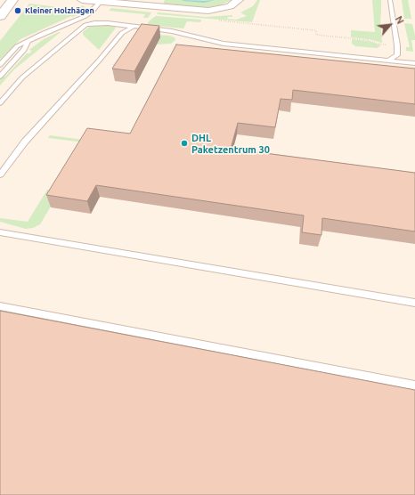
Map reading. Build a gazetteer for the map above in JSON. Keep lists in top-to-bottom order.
{
  "places": ["Kleiner Holzhägen", "DHL Paketzentrum 30"],
  "north": "top right"
}
